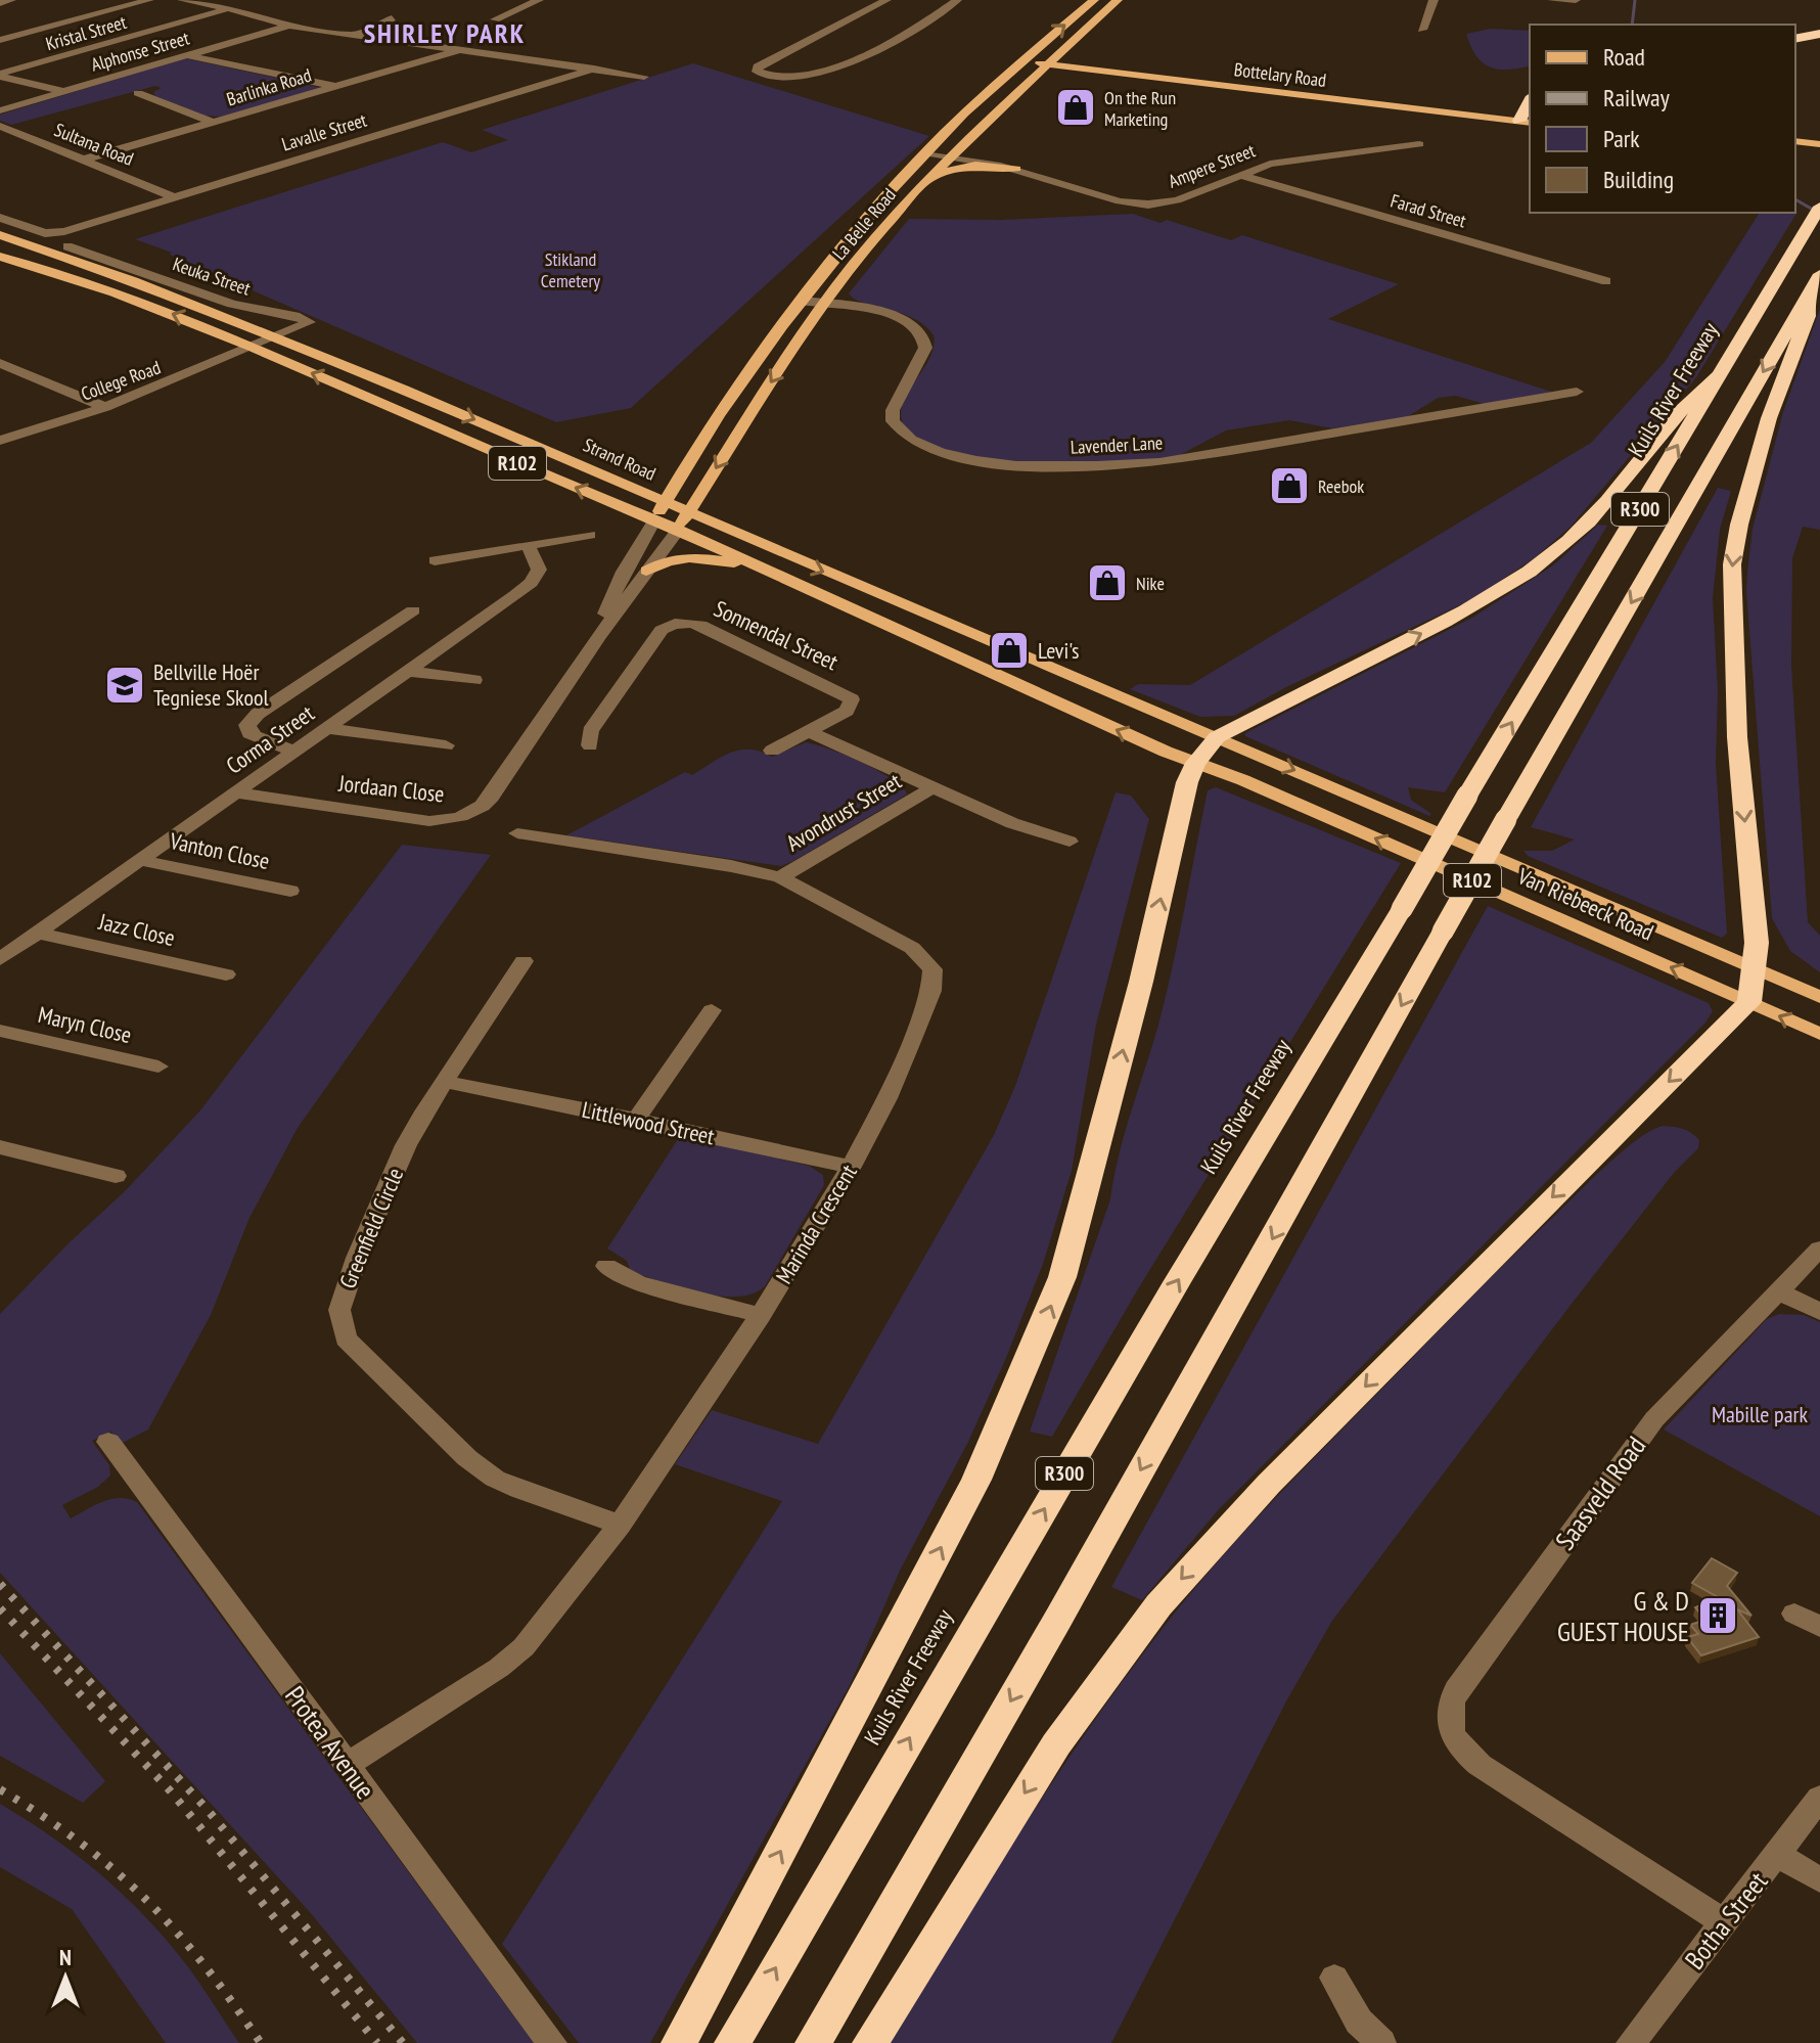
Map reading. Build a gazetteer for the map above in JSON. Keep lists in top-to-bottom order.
{
  "streets": {
    "highway": ["Kuils River Freeway", "R300"],
    "main road": [
      "Bottelary Road",
      "La Belle Road",
      "Strand Road",
      "R102",
      "Van Riebeeck Road"
    ],
    "street": [
      "Kristal Street",
      "Alphonse Street",
      "Barlinka Road",
      "Lavalle Street",
      "Sultana Road",
      "Ampere Street",
      "Farad Street",
      "Keuka Street",
      "College Road",
      "Lavender Lane",
      "Sonnendal Street",
      "Corma Street",
      "Jordaan Close",
      "Avondrust Street",
      "Vanton Close",
      "Jazz Close",
      "Maryn Close",
      "Littlewood Street",
      "Marinda Crescent",
      "Greenfield Circle",
      "Saasveld Road",
      "Protea Avenue",
      "Botha Street"
    ]
  },
  "crossings": [
    ["Bottelary Road", "La Belle Road"],
    ["Barlinka Road", "Sultana Road"],
    ["Lavalle Street", "Sultana Road"],
    ["Ampere Street", "Farad Street"],
    ["Ampere Street", "La Belle Road"],
    ["La Belle Road", "Lavender Lane"],
    ["La Belle Road", "Strand Road"],
    ["La Belle Road", "Jordaan Close"],
    ["Keuka Street", "College Road"],
    ["Keuka Street", "Strand Road"],
    ["College Road", "Strand Road"],
    ["Strand Road", "Jordaan Close"],
    ["Strand Road", "Van Riebeeck Road"],
    ["Corma Street", "Jordaan Close"],
    ["Corma Street", "Vanton Close"],
    ["Corma Street", "Jazz Close"],
    ["Avondrust Street", "Marinda Crescent"],
    ["Littlewood Street", "Marinda Crescent"],
    ["Littlewood Street", "Greenfield Circle"],
    ["Marinda Crescent", "Greenfield Circle"],
    ["Marinda Crescent", "Protea Avenue"],
    ["Saasveld Road", "Botha Street"]
  ],
  "districts": ["SHIRLEY PARK"],
  "parks": ["Stikland Cemetery", "Mabille park"],
  "places": {
    "shop": [
      "On the Run Marketing",
      "Reebok",
      "Nike",
      "Levi's"
    ],
    "school or university": ["Bellville Hoër Tegniese Skool"],
    "building": ["G & D GUEST HOUSE"]
  },
  "legend": [
    "Road",
    "Railway",
    "Park",
    "Building"
  ],
  "north": "top"
}
